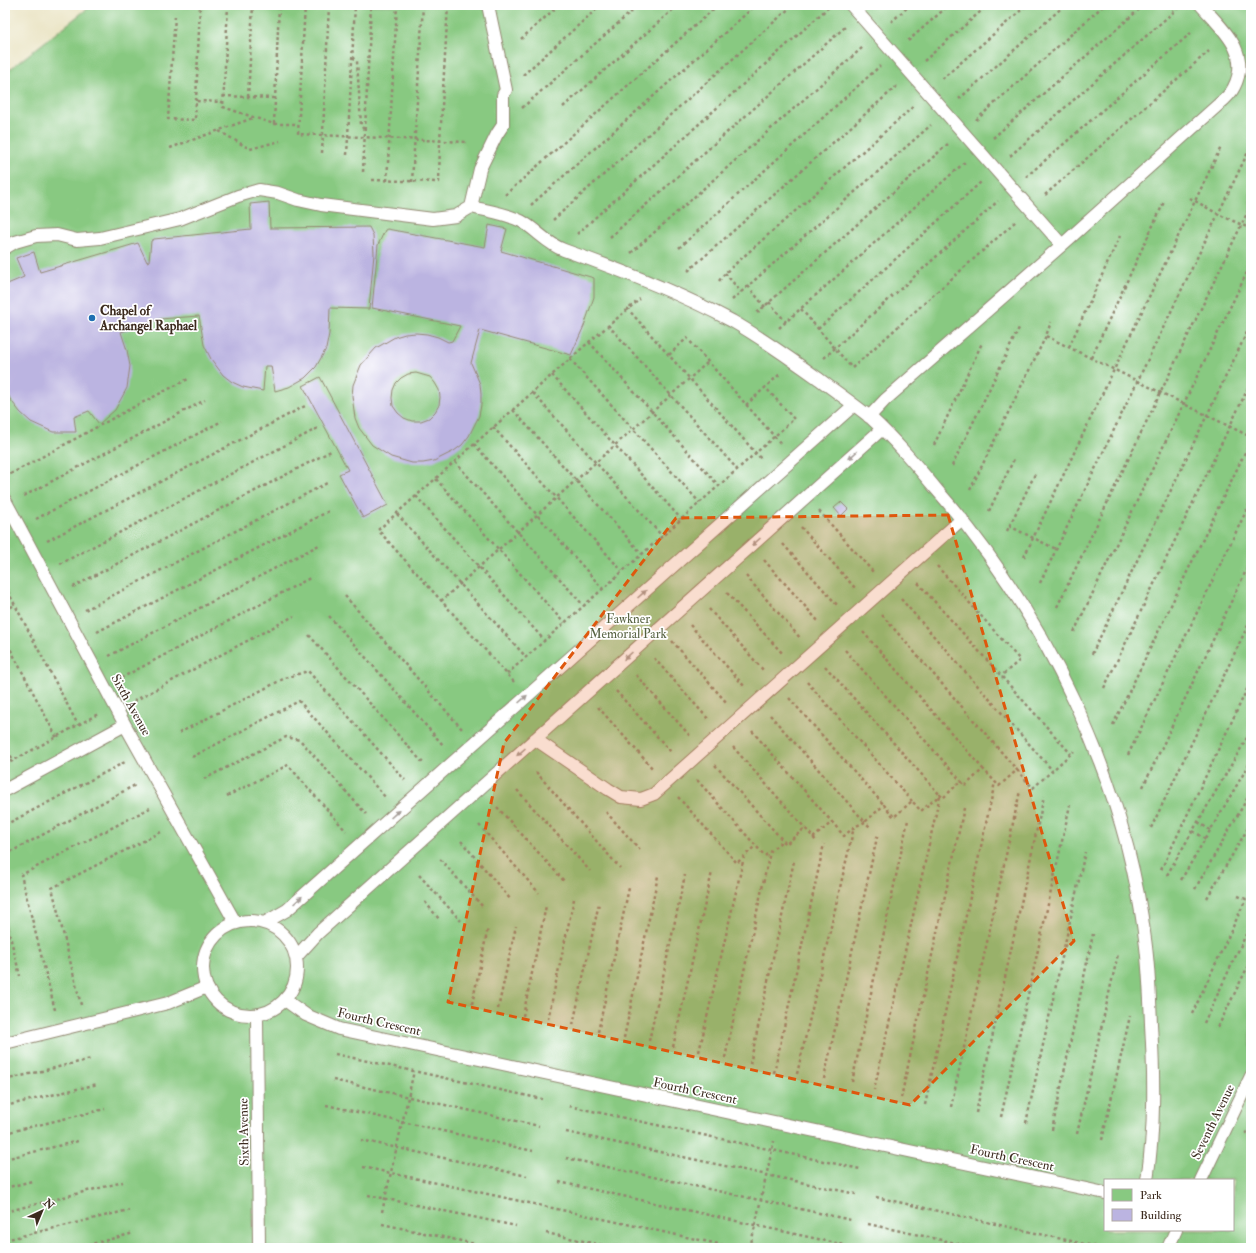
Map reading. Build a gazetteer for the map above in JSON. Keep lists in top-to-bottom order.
{
  "streets": {
    "lane": ["Sixth Avenue", "Fourth Crescent", "Seventh Avenue"]
  },
  "crossings": [
    ["Sixth Avenue", "Fourth Crescent"]
  ],
  "parks": ["Fawkner Memorial Park"],
  "places": ["Chapel of Archangel Raphael"],
  "legend": ["Park", "Building"],
  "north": "top right"
}
